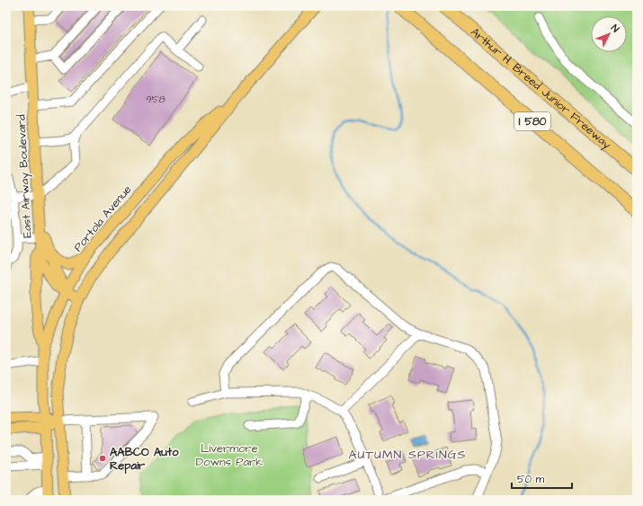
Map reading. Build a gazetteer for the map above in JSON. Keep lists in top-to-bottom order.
{
  "streets": {
    "highway": ["Arthur H. Breed Junior Freeway", "I 580"],
    "main road": ["East Airway Boulevard", "Portola Avenue"]
  },
  "crossings": [
    ["East Airway Boulevard", "Portola Avenue"]
  ],
  "districts": ["AUTUMN SPRINGS"],
  "parks": ["Livermore Downs Park"],
  "places": ["AABCO Auto Repair"],
  "house_numbers": ["958"],
  "scale_bar": "50 m",
  "north": "top right"
}
